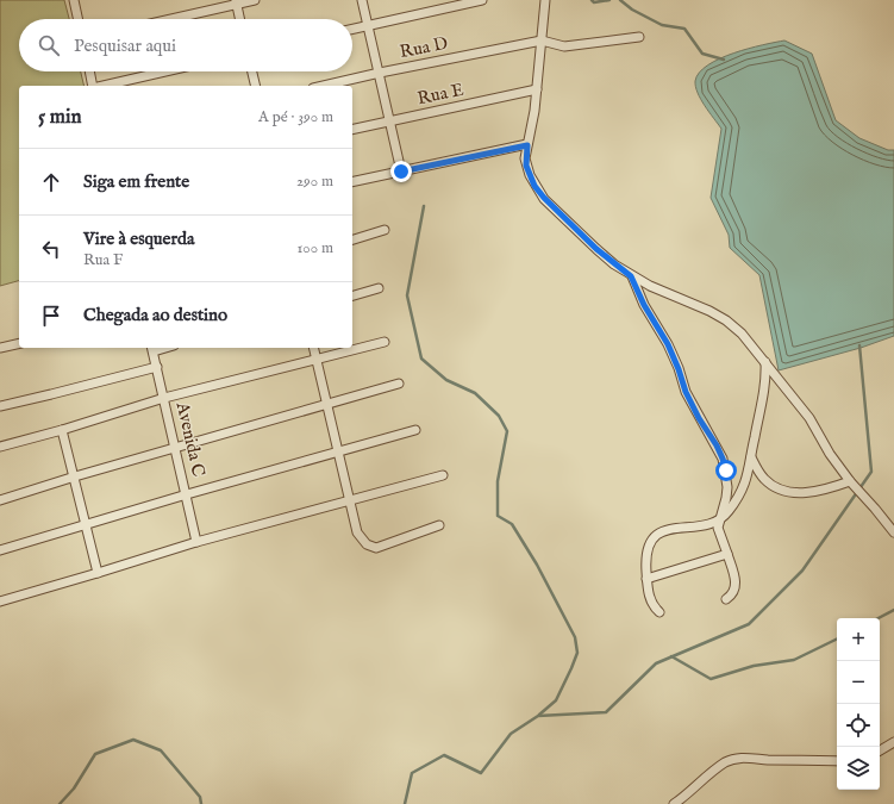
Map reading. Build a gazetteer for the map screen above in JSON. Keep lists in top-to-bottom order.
{
  "streets": {
    "street": ["Rua D", "Rua E", "Avenida C"]
  },
  "page": {
    "search": "Pesquisar aqui",
    "heading": ["5 min", "A pé · 390 m"],
    "list": [
      ["Siga em frente", "290 m"],
      ["Vire à esquerda", "Rua F", "100 m"],
      "Chegada ao destino"
    ],
    "map_buttons": ["+", "−"]
  }
}
